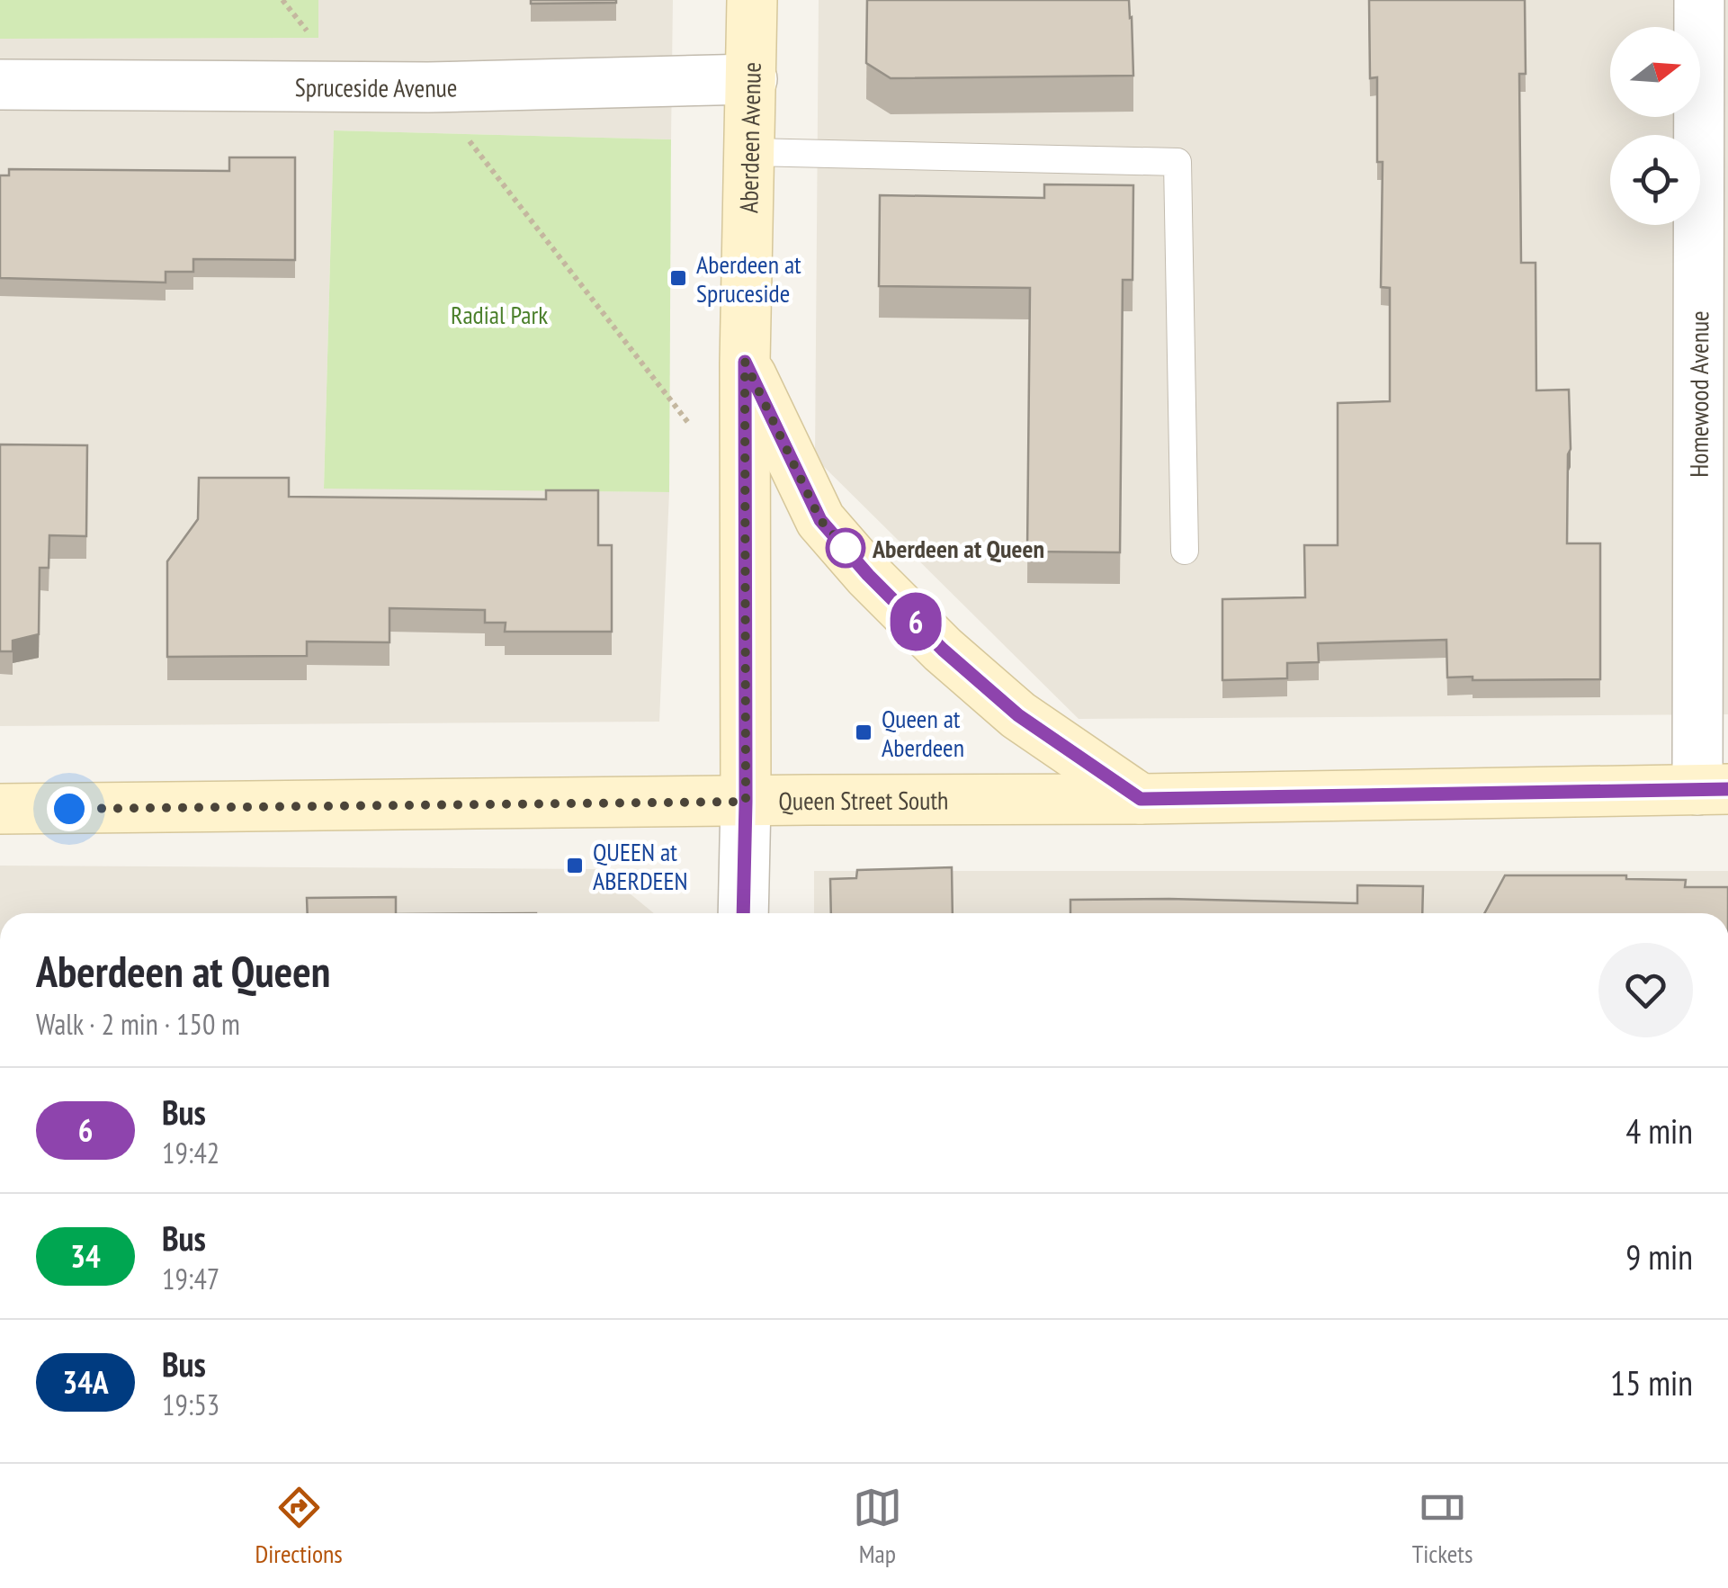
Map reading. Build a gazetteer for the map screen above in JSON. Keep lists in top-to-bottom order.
{
  "streets": {
    "main road": ["Aberdeen Avenue", "Queen Street South"],
    "street": ["Spruceside Avenue", "Homewood Avenue"]
  },
  "crossings": [
    ["Spruceside Avenue", "Aberdeen Avenue"],
    ["Aberdeen Avenue", "Queen Street South"],
    ["Homewood Avenue", "Queen Street South"]
  ],
  "parks": ["Radial Park"],
  "places": {
    "transit": ["Aberdeen at Spruceside", "Queen at Aberdeen", "QUEEN at ABERDEEN"],
    "other": ["Aberdeen at Queen"]
  },
  "lines": ["bus line 6"],
  "north": "right",
  "page": {
    "on_map": "6",
    "heading": ["Aberdeen at Queen", "Walk · 2 min · 150 m"],
    "list": [
      {
        "mark": "6",
        "name": "Bus",
        "note": "19:42",
        "value": "4 min"
      },
      {
        "mark": "34",
        "name": "Bus",
        "note": "19:47",
        "value": "9 min"
      },
      {
        "mark": "34A",
        "name": "Bus",
        "note": "19:53",
        "value": "15 min"
      }
    ],
    "tabs": ["Directions", "Map", "Tickets"]
  }
}
